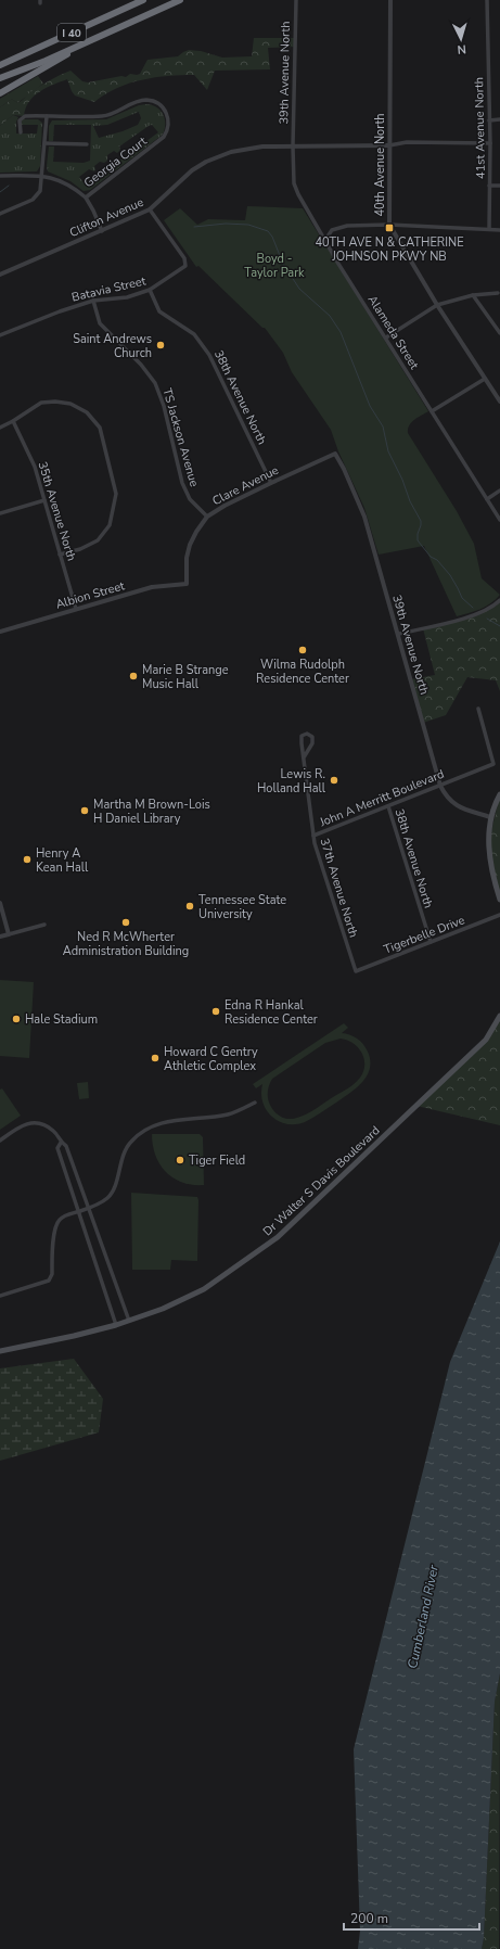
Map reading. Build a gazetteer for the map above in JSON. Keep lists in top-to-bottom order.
{
  "streets": {
    "highway": ["I 40"],
    "main road": ["Dr Walter S Davis Boulevard"],
    "street": [
      "39th Avenue North",
      "41st Avenue North",
      "Georgia Court",
      "40th Avenue North",
      "Clifton Avenue",
      "Batavia Street",
      "Alameda Street",
      "38th Avenue North",
      "TS Jackson Avenue",
      "Clare Avenue",
      "35th Avenue North",
      "Albion Street",
      "John A Merritt Boulevard",
      "37th Avenue North",
      "Tigerbelle Drive"
    ]
  },
  "crossings": [
    ["39th Avenue North", "Clifton Avenue"],
    ["39th Avenue North", "Alameda Street"],
    ["39th Avenue North", "Clare Avenue"],
    ["39th Avenue North", "John A Merritt Boulevard"],
    ["Georgia Court", "Clifton Avenue"],
    ["40th Avenue North", "Clifton Avenue"],
    ["Clifton Avenue", "Batavia Street"],
    ["Clifton Avenue", "Alameda Street"],
    ["Batavia Street", "38th Avenue North"],
    ["Batavia Street", "TS Jackson Avenue"],
    ["38th Avenue North", "Clare Avenue"],
    ["38th Avenue North", "John A Merritt Boulevard"],
    ["38th Avenue North", "Tigerbelle Drive"],
    ["TS Jackson Avenue", "Clare Avenue"],
    ["Clare Avenue", "Albion Street"],
    ["35th Avenue North", "Albion Street"],
    ["John A Merritt Boulevard", "37th Avenue North"],
    ["37th Avenue North", "Tigerbelle Drive"]
  ],
  "water": ["Cumberland River"],
  "parks": ["Boyd - Taylor Park"],
  "places": {
    "transit": ["40TH AVE N & CATHERINE JOHNSON PKWY NB"],
    "other": [
      "Saint Andrews Church",
      "Wilma Rudolph Residence Center",
      "Marie B Strange Music Hall",
      "Lewis R. Holland Hall",
      "Martha M Brown-Lois H Daniel Library",
      "Henry A Kean Hall",
      "Tennessee State University",
      "Ned R McWherter Administration Building",
      "Edna R Hankal Residence Center",
      "Hale Stadium",
      "Howard C Gentry Athletic Complex",
      "Tiger Field"
    ]
  },
  "scale_bar": "200 m",
  "north": "bottom"
}
